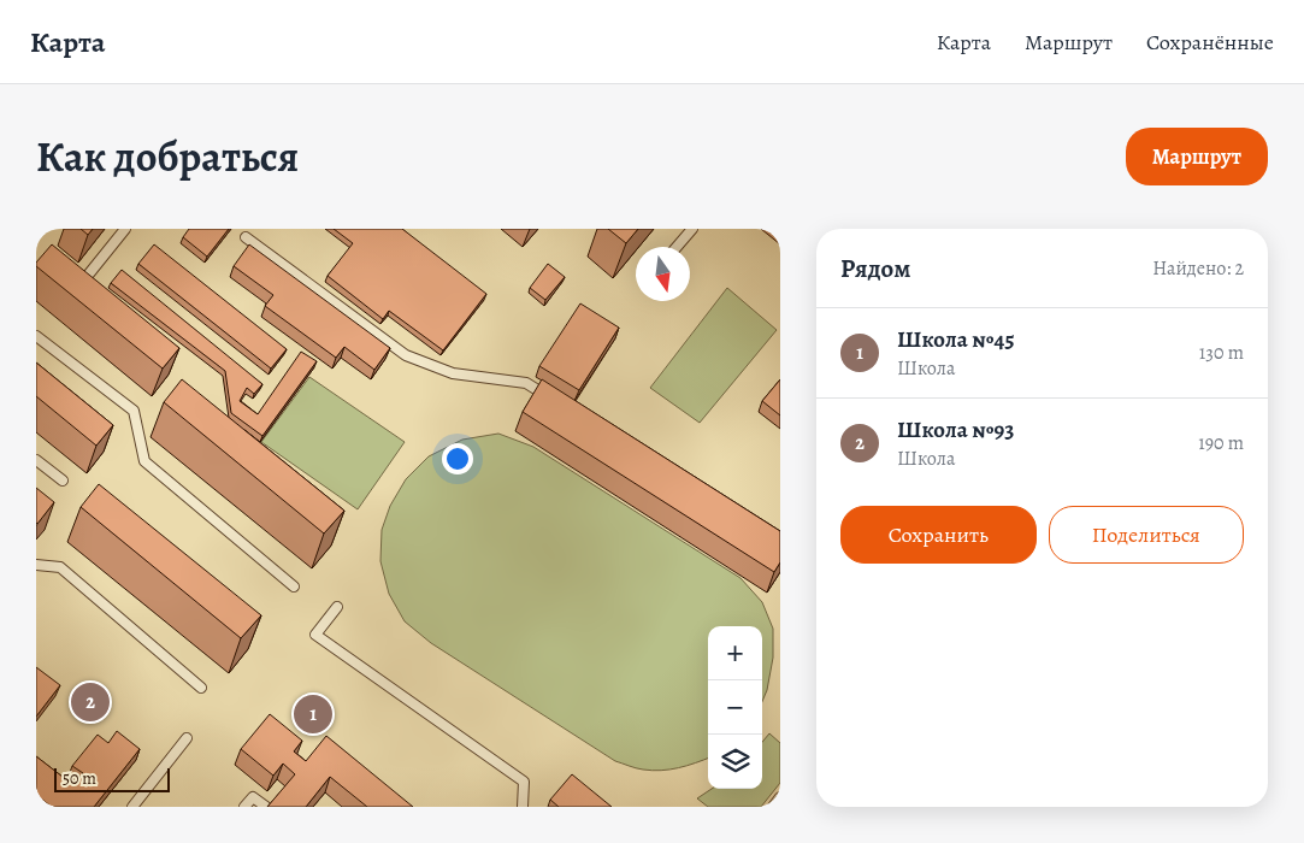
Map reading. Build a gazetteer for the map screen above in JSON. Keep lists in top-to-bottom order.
{
  "scale_bar": "50 m",
  "north": "bottom",
  "page": {
    "header": "Карта",
    "nav": ["Карта", "Маршрут", "Сохранённые"],
    "title": "Как добраться",
    "buttons": [
      "Маршрут",
      ["Сохранить", "Поделиться"]
    ],
    "heading": ["Рядом", "Найдено: 2"],
    "list": [
      {
        "mark": "1",
        "name": "Школа №45",
        "note": "Школа",
        "value": "130 m"
      },
      {
        "mark": "2",
        "name": "Школа №93",
        "note": "Школа",
        "value": "190 m"
      }
    ],
    "map_buttons": ["+", "−"],
    "pins": ["2", "1"],
    "scale": "50 m"
  }
}
